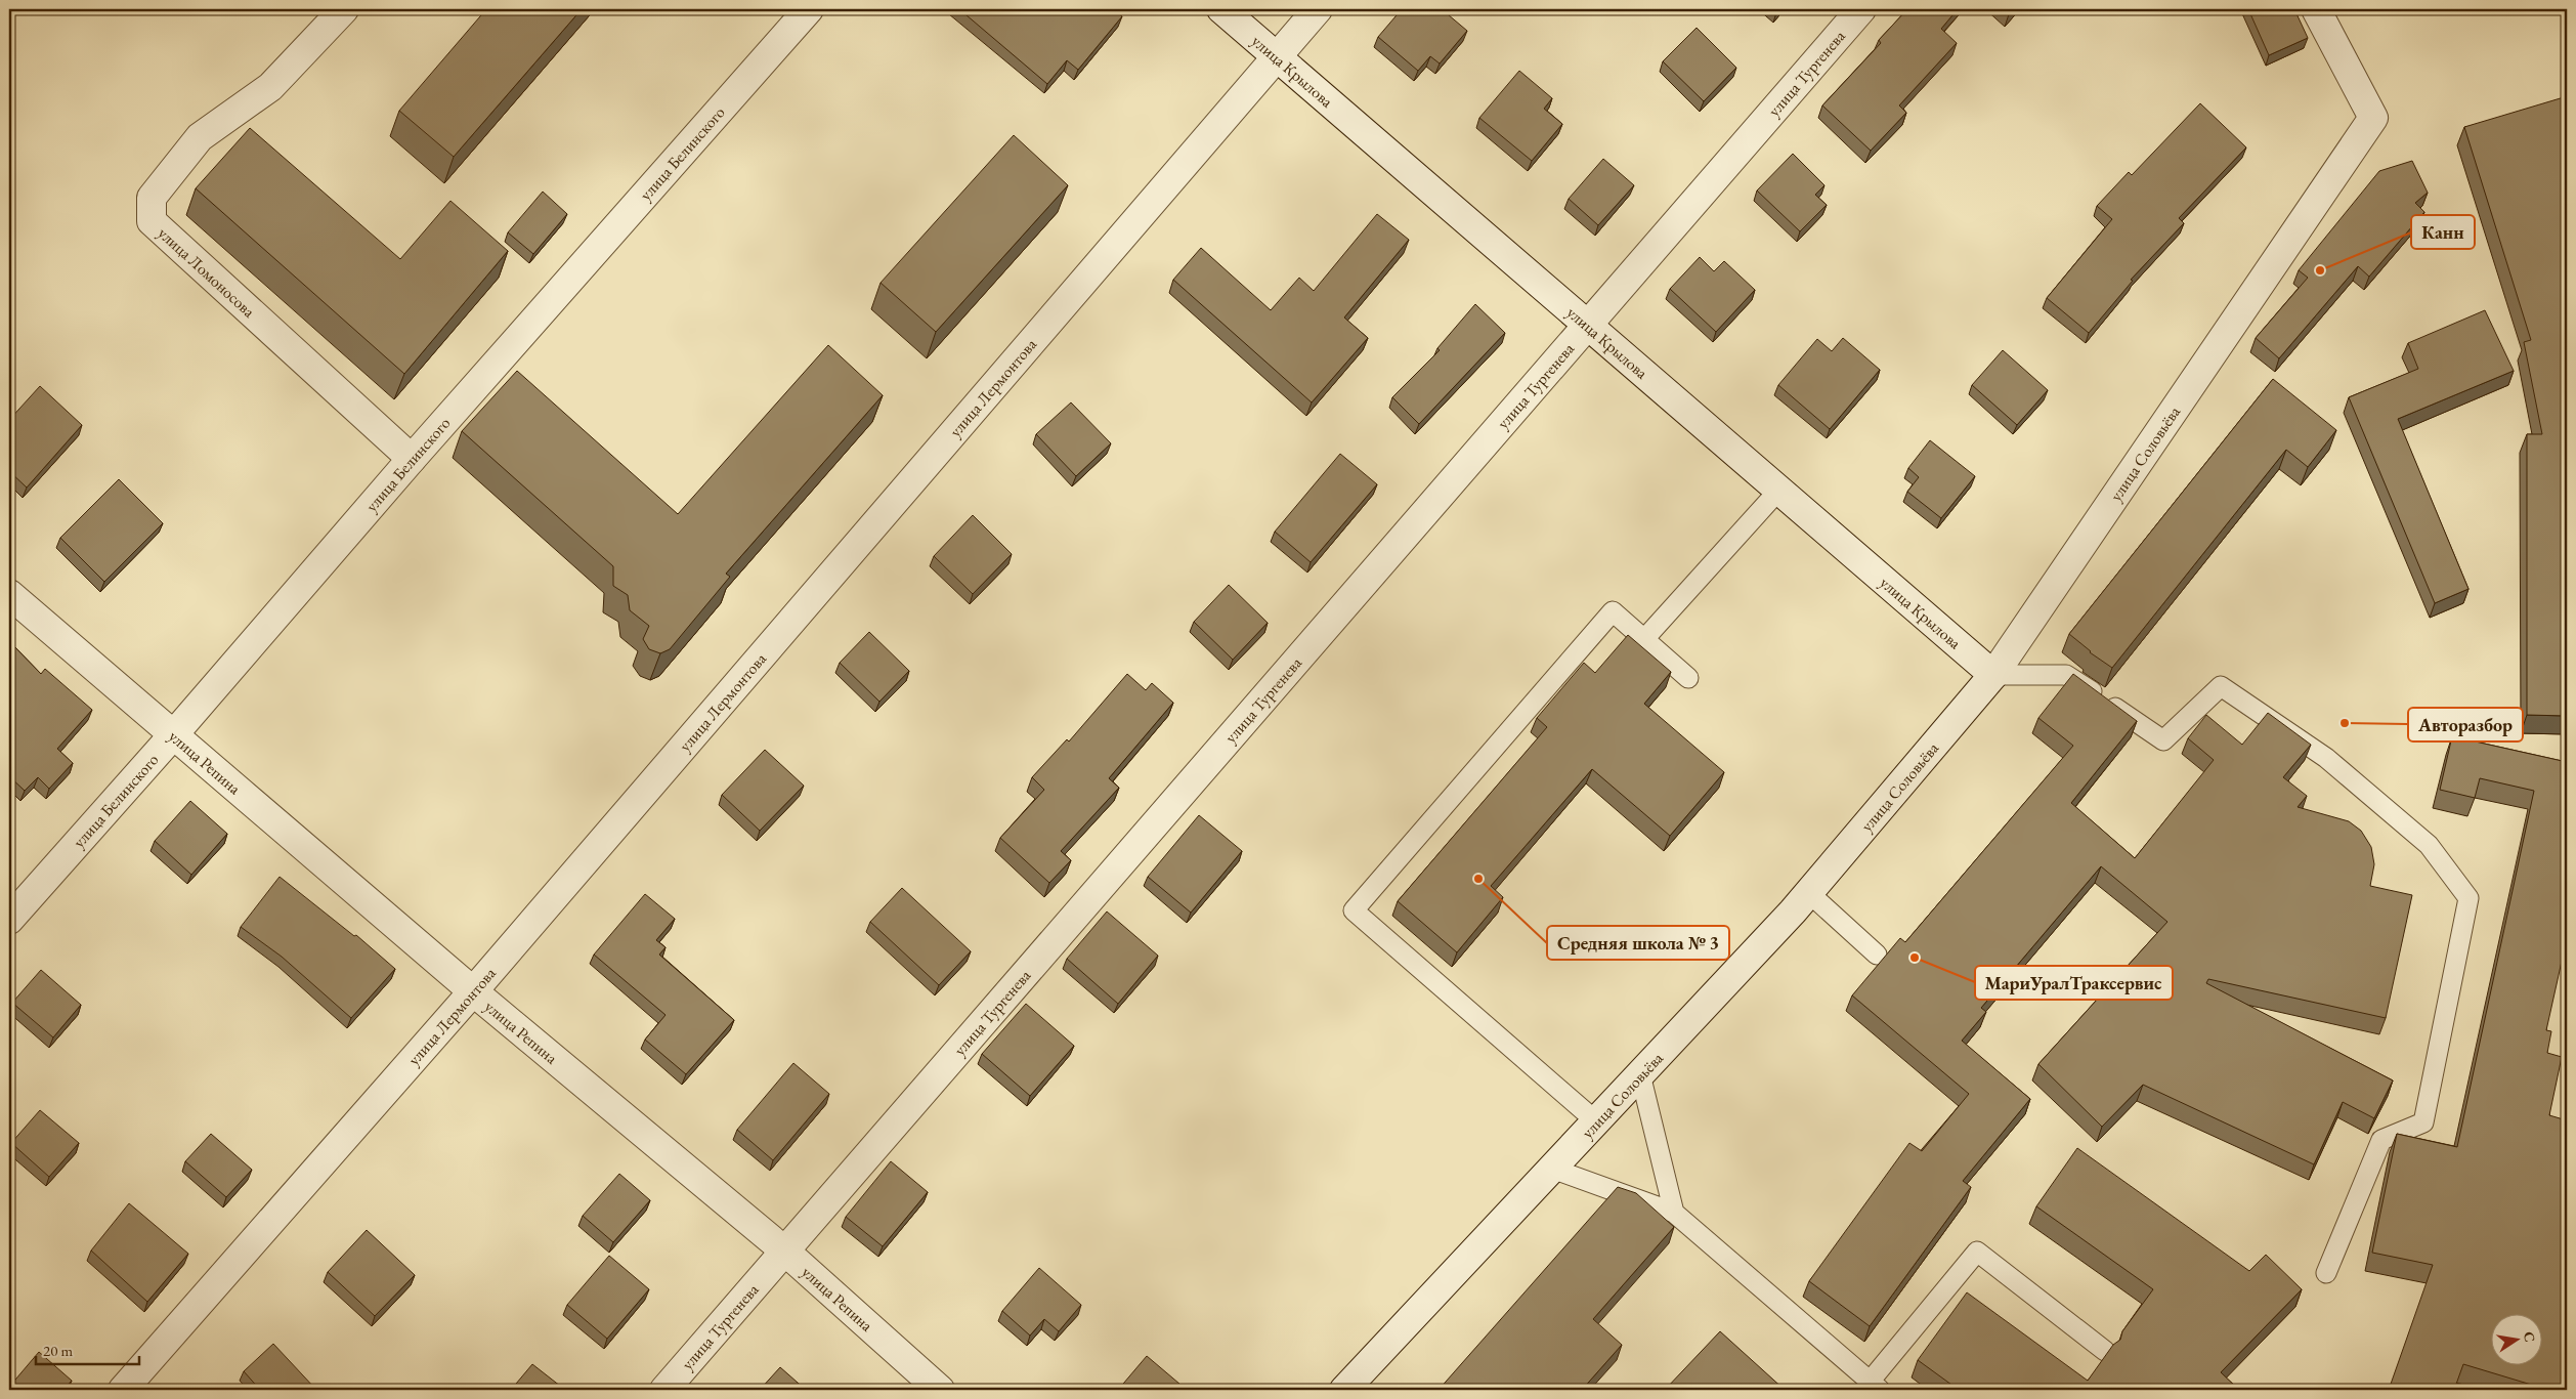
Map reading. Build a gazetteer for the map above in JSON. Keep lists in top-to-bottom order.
{
  "streets": {
    "street": [
      "улица Крылова",
      "улица Тургенева",
      "улица Белинского",
      "улица Ломоносова",
      "улица Лермонтова",
      "улица Соловьёва",
      "улица Репина"
    ]
  },
  "crossings": [
    ["улица Крылова", "улица Тургенева"],
    ["улица Крылова", "улица Лермонтова"],
    ["улица Крылова", "улица Соловьёва"],
    ["улица Тургенева", "улица Репина"],
    ["улица Белинского", "улица Ломоносова"],
    ["улица Белинского", "улица Репина"],
    ["улица Лермонтова", "улица Репина"]
  ],
  "places": [
    "Канн",
    "Авторазбор",
    "Средняя школа № 3",
    "МариУралТраксервис"
  ],
  "scale_bar": "20 m",
  "north": "right"
}
